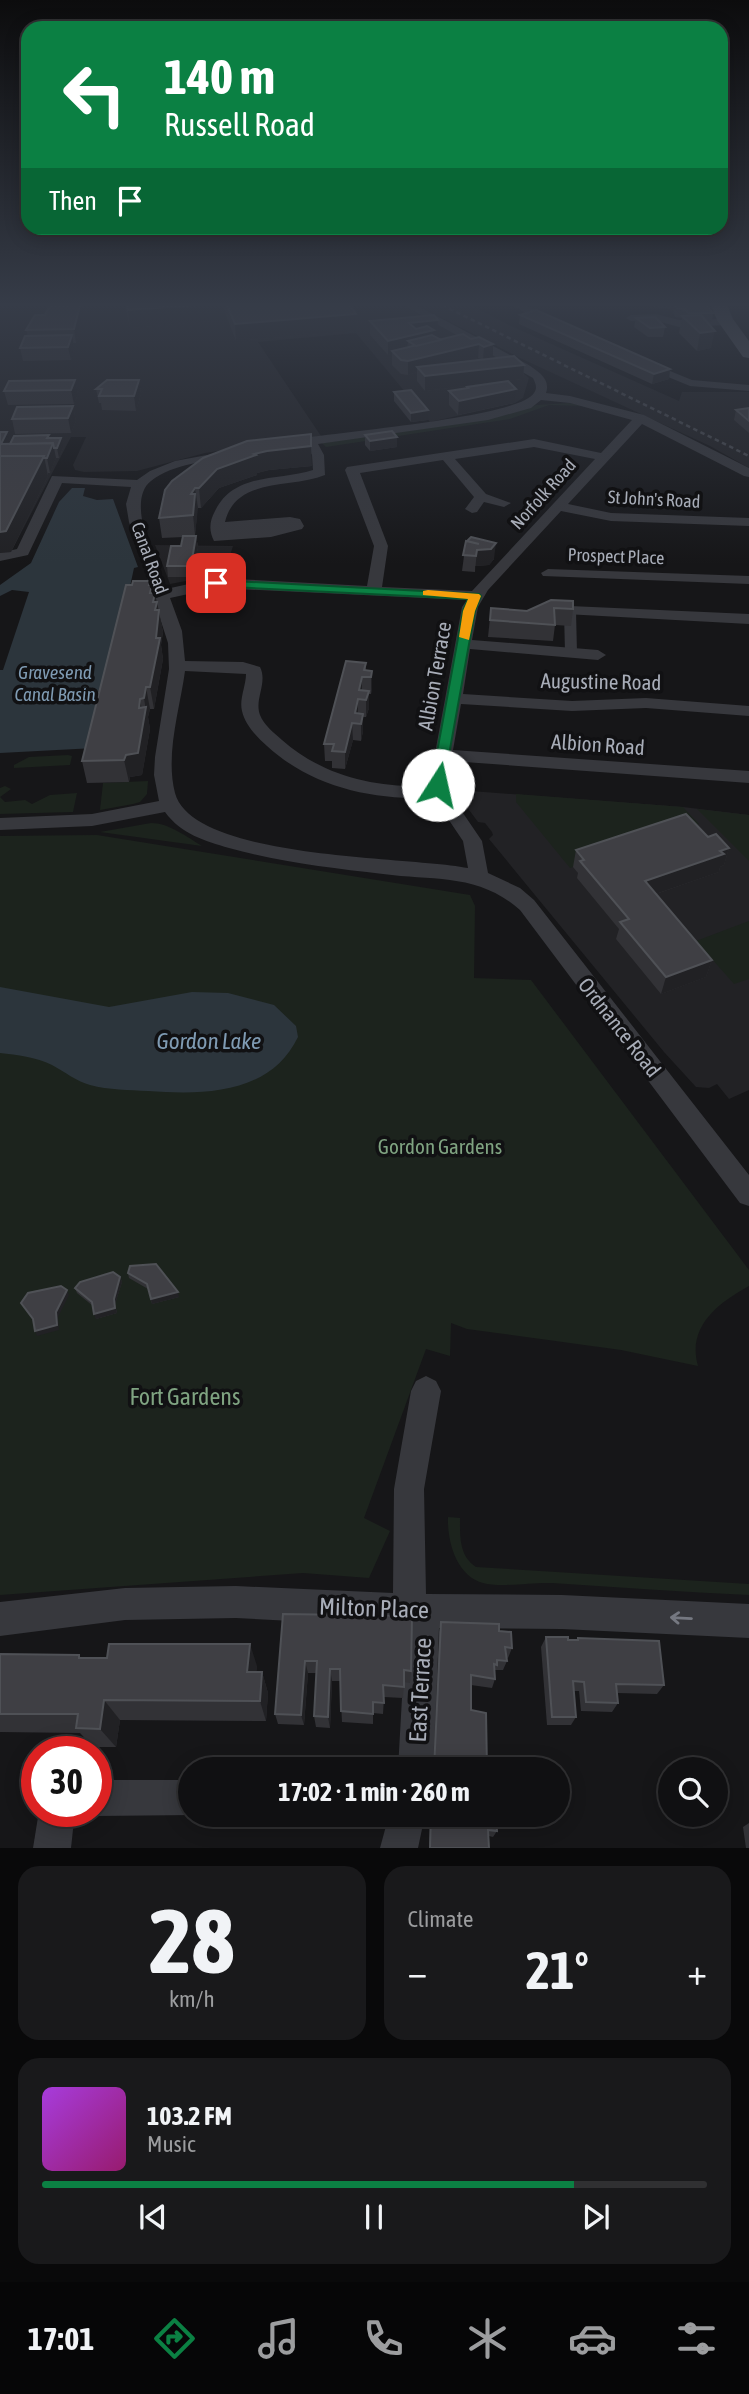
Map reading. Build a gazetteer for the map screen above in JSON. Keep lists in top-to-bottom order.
{
  "streets": {
    "street": [
      "Norfolk Road",
      "St John's Road",
      "Prospect Place",
      "Canal Road",
      "Albion Terrace",
      "Augustine Road",
      "Albion Road",
      "Ordnance Road",
      "Milton Place",
      "East Terrace"
    ]
  },
  "crossings": [
    ["Norfolk Road", "St John's Road"],
    ["Norfolk Road", "Albion Terrace"],
    ["Albion Terrace", "Augustine Road"],
    ["Albion Terrace", "Albion Road"],
    ["Milton Place", "East Terrace"]
  ],
  "one_way": ["Milton Place"],
  "water": ["Gravesend Canal Basin", "Gordon Lake"],
  "parks": ["Gordon Gardens", "Fort Gardens"],
  "page": {
    "turn": ["140 m", "Russell Road"],
    "then": "Then",
    "limit": "30",
    "trip": "17:02 · 1 min · 260 m",
    "tile": [
      ["28", "km/h"],
      "Climate"
    ],
    "heat": ["−", "21°", "+"],
    "song": ["103.2 FM", "Music"],
    "tabs": "17:01"
  }
}
